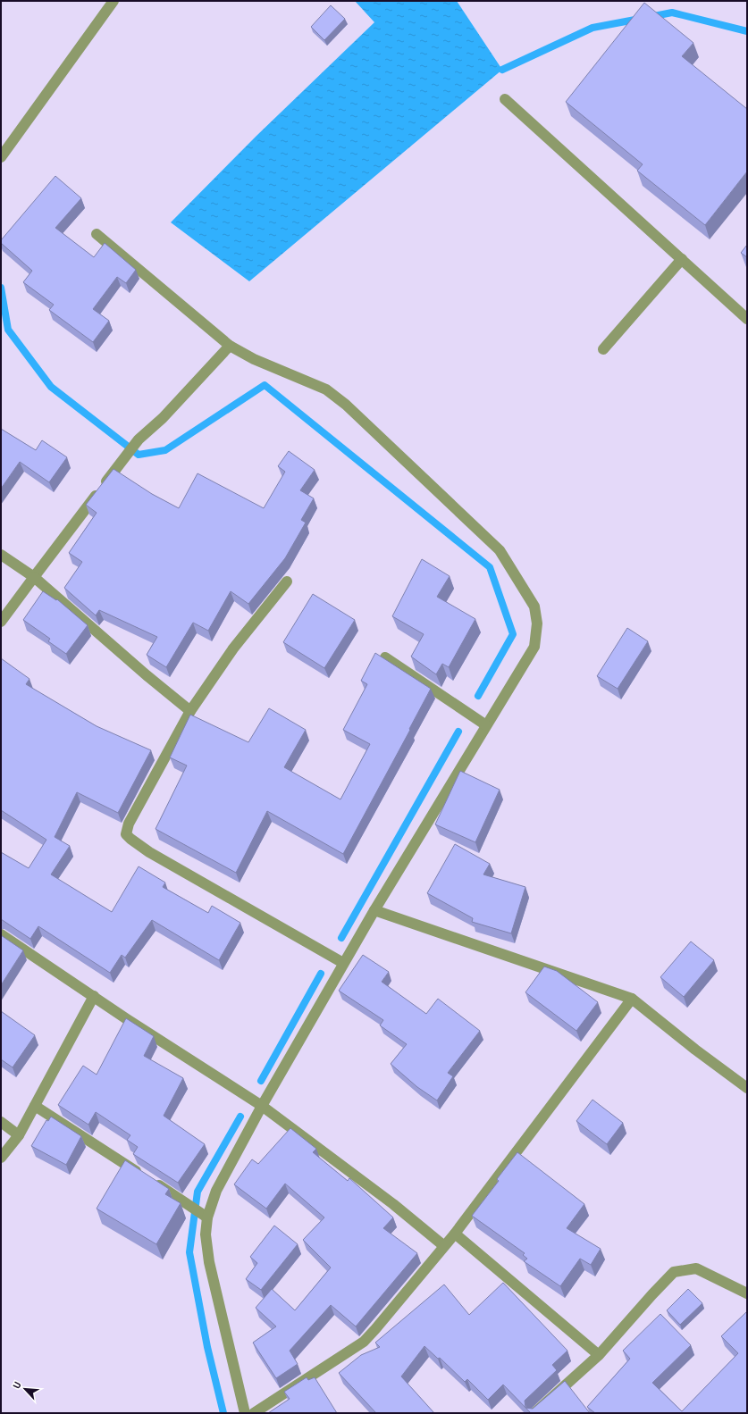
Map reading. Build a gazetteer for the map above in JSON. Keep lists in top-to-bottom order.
{
  "north": "top left"
}
